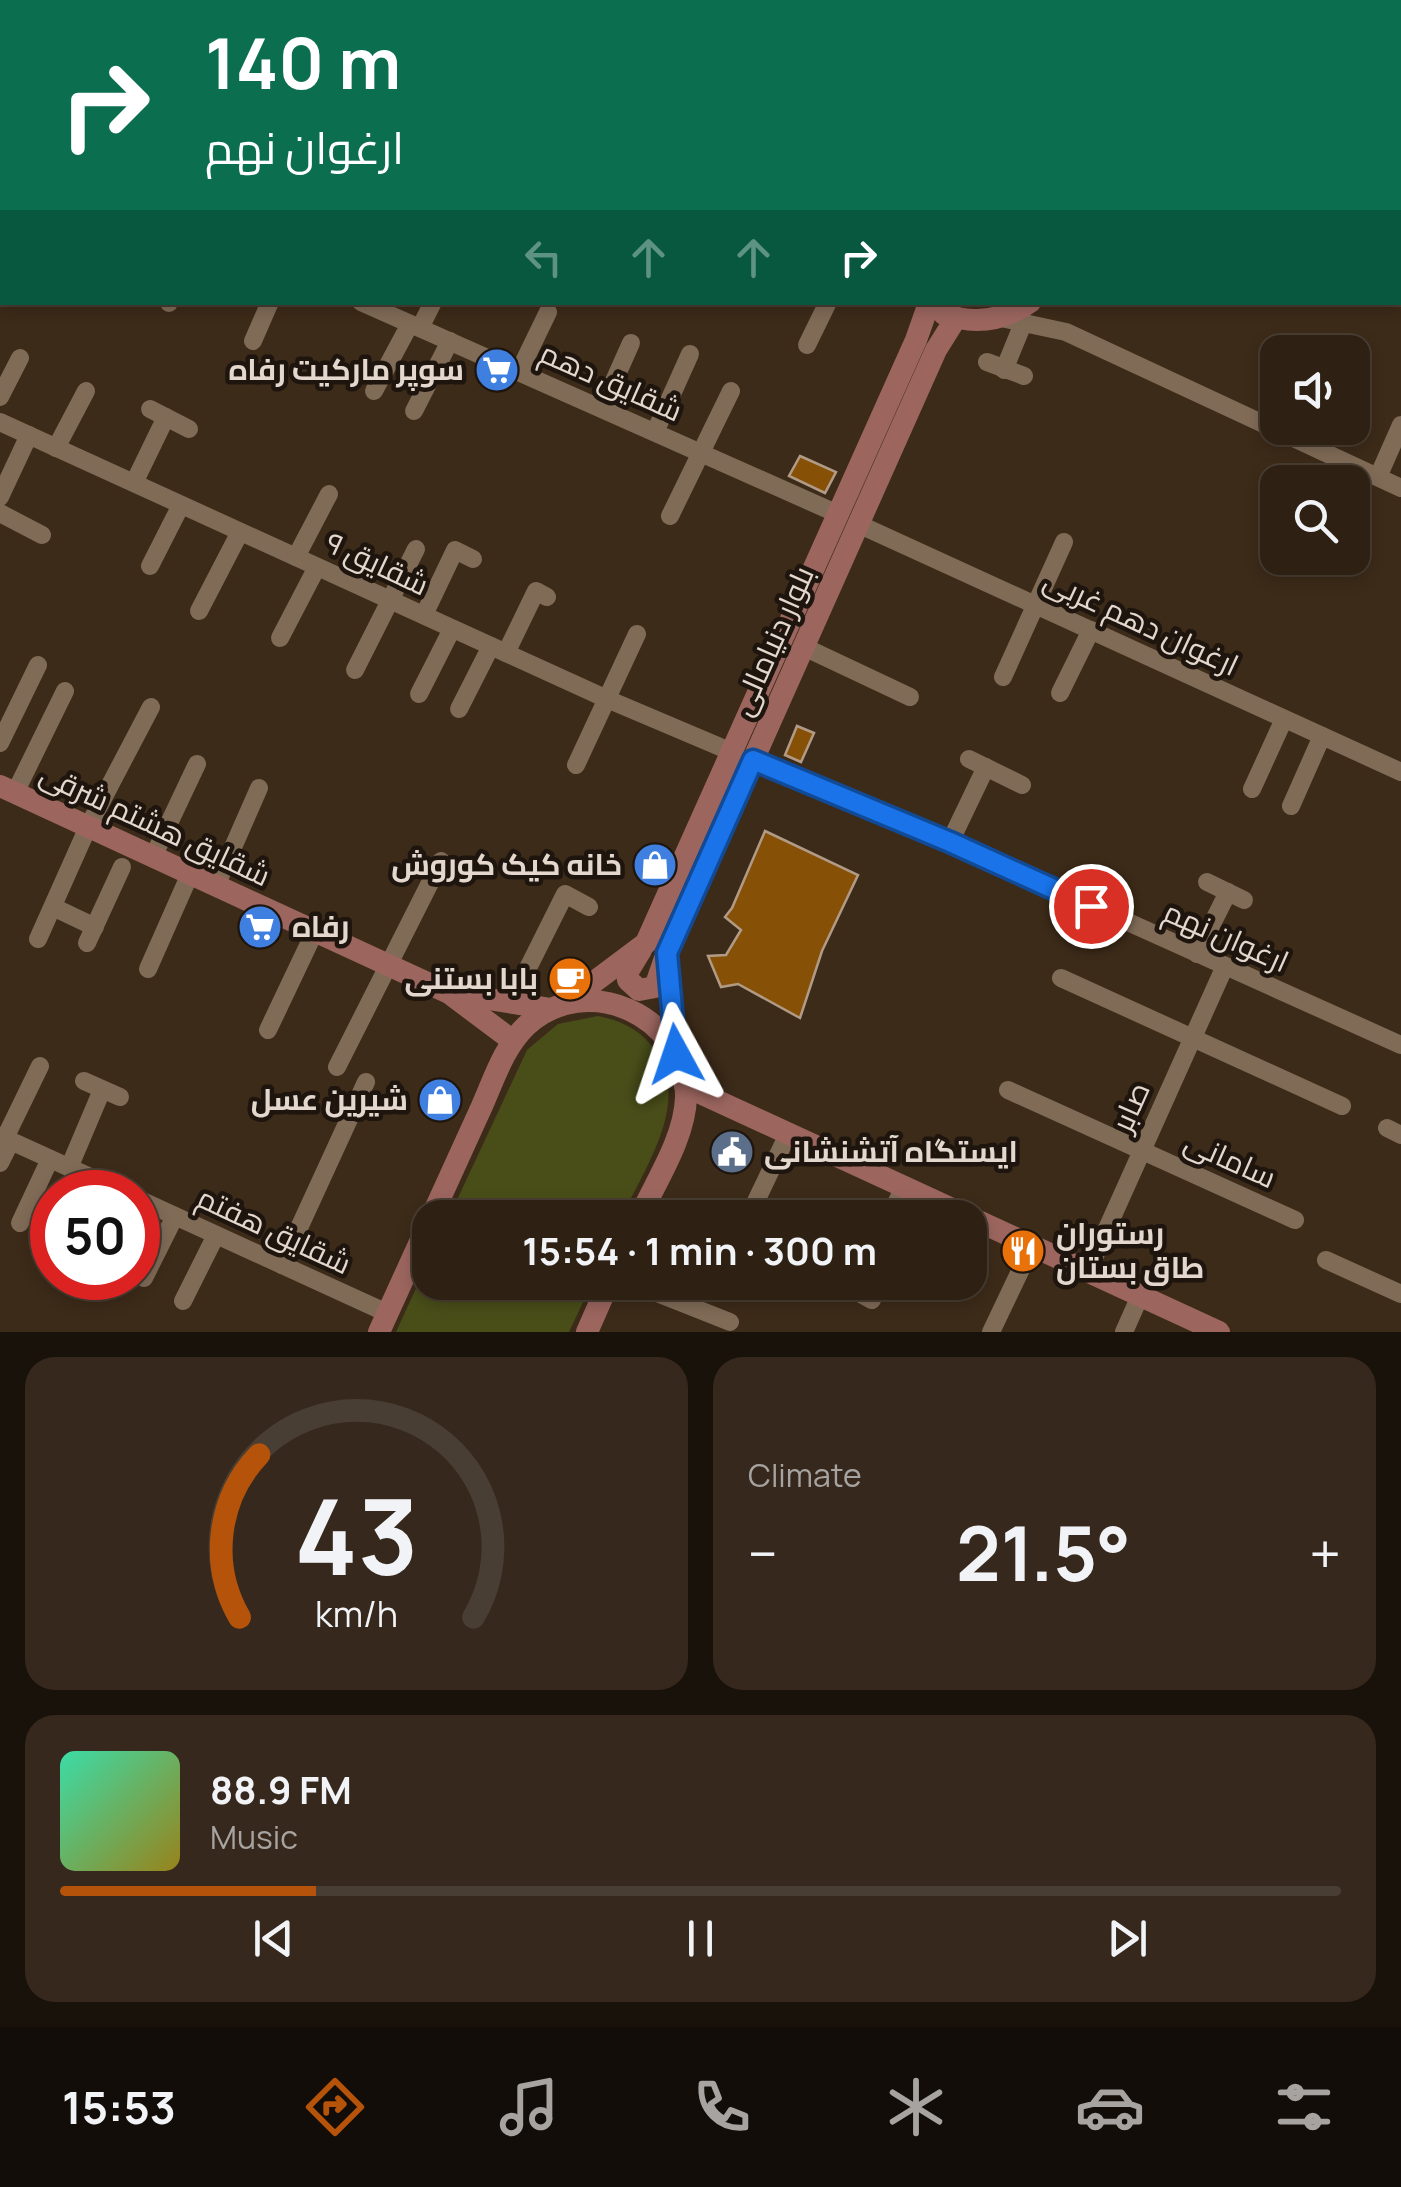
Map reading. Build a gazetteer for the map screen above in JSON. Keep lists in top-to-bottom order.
{
  "streets": {
    "main road": ["بلوار دنیامالی", "شقایق هشتم شرقی"],
    "street": [
      "شقایق دهم",
      "شقایق ۹",
      "ارغوان دهم غربی",
      "ارغوان نهم",
      "صابر",
      "سامانی",
      "شقایق هفتم"
    ]
  },
  "crossings": [
    ["شقایق دهم", "ارغوان دهم غربی"],
    ["شقایق دهم", "بلوار دنیامالی"],
    ["شقایق ۹", "بلوار دنیامالی"],
    ["شقایق ۹", "ارغوان نهم"],
    ["ارغوان دهم غربی", "بلوار دنیامالی"],
    ["بلوار دنیامالی", "شقایق هشتم شرقی"],
    ["بلوار دنیامالی", "ارغوان نهم"],
    ["ارغوان نهم", "صابر"],
    ["صابر", "سامانی"]
  ],
  "places": {
    "supermarket": ["سوپر مارکیت رفاه", "رفاه"],
    "shop": ["خانه کیک کوروش", "شیرین عسل"],
    "cafe": ["بابا بستنی"],
    "public building": ["ایستگاه آتشنشانی"],
    "restaurant": ["رستوران طاق بستان"]
  },
  "page": {
    "turn": ["140 m", "ارغوان نهم"],
    "limit": "50",
    "trip": "15:54 · 1 min · 300 m",
    "tile": "Climate",
    "heat": ["−", "21.5°", "+"],
    "song": ["88.9 FM", "Music"],
    "tabs": "15:53",
    "gauge": ["43", "km/h"]
  }
}
